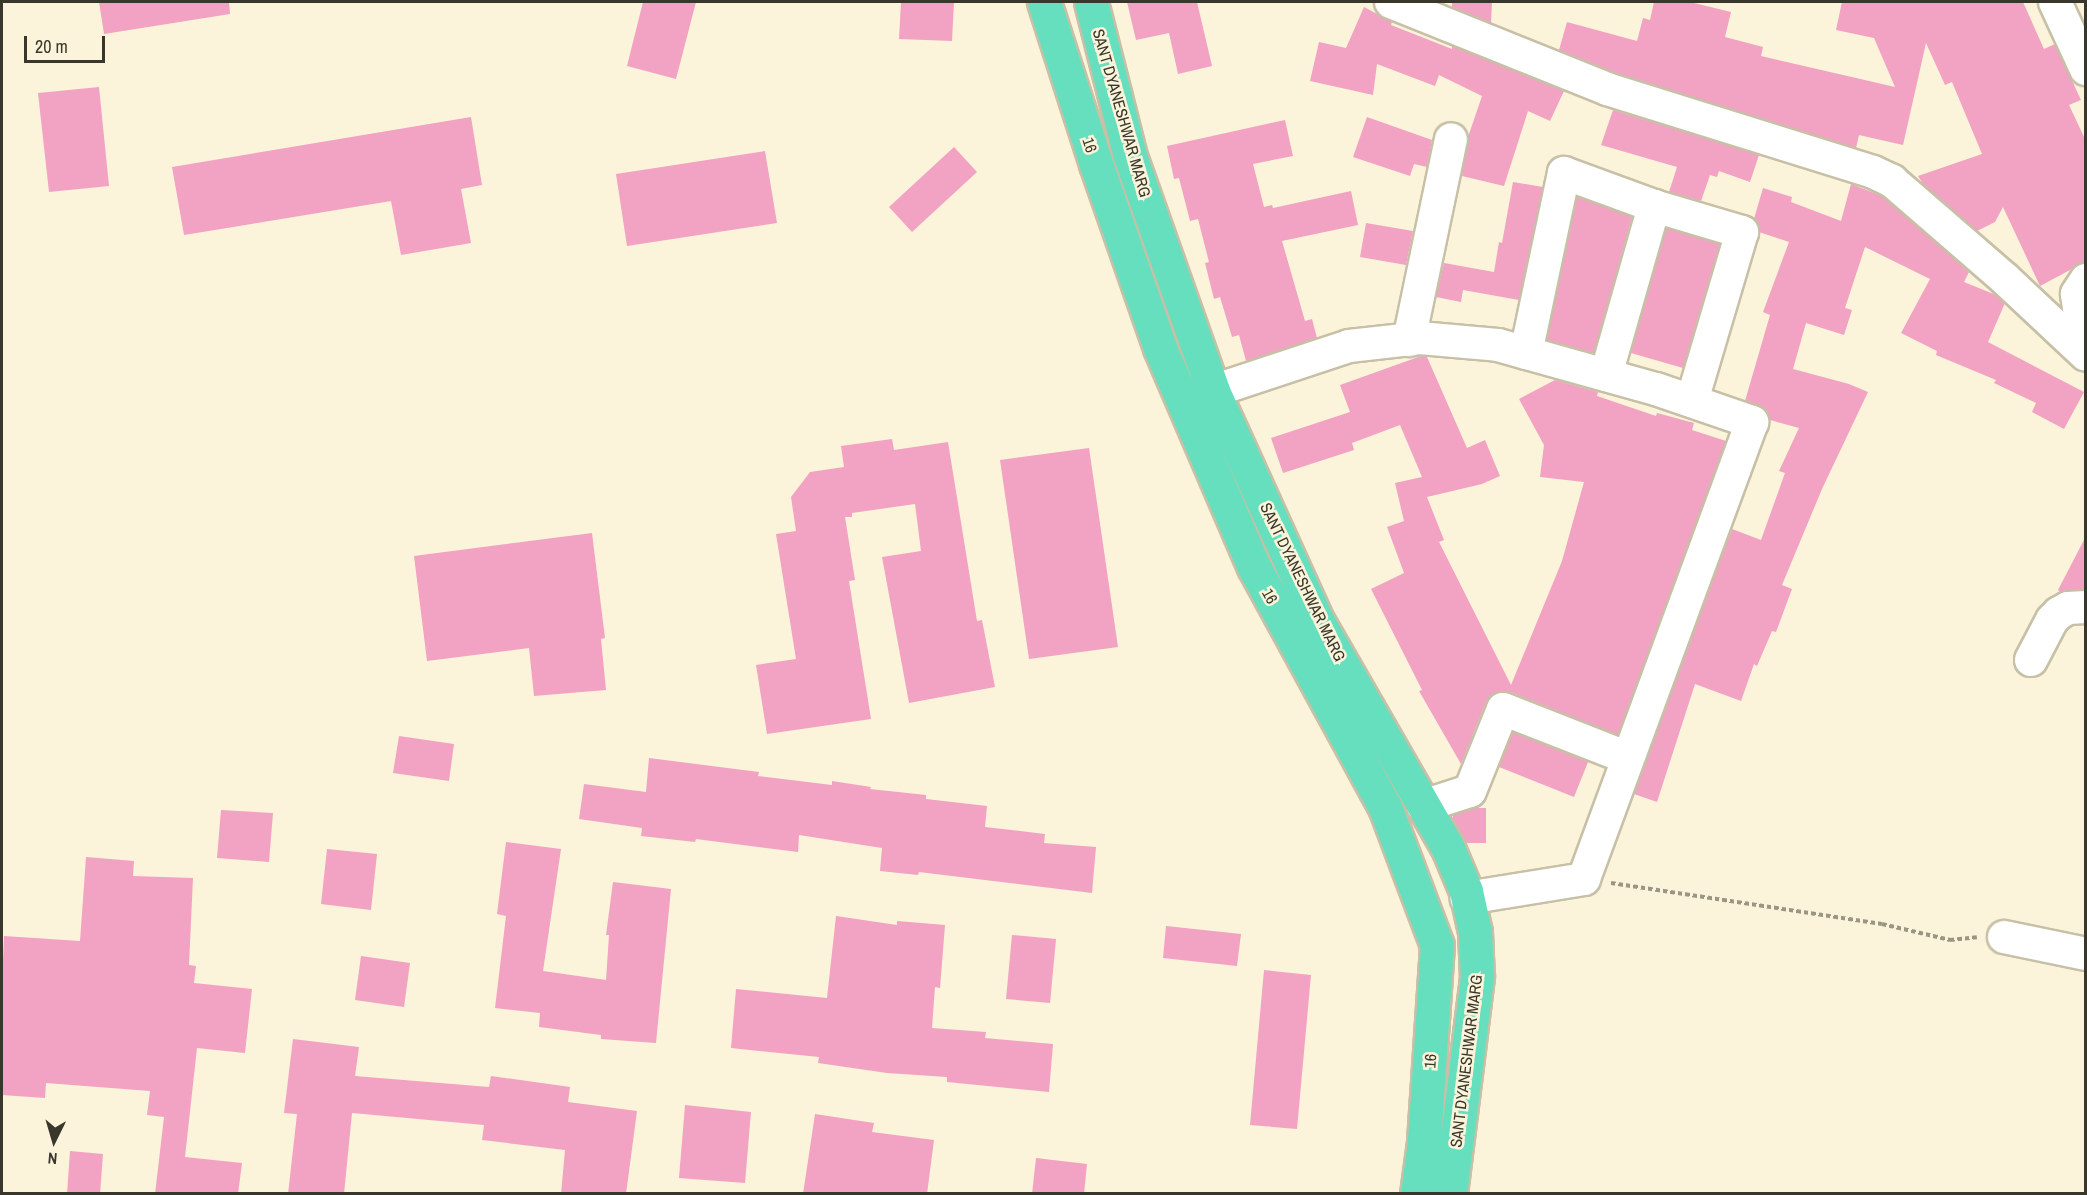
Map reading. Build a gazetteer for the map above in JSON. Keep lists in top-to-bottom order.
{
  "streets": {
    "main road": ["SANT DYANESHWAR MARG", "16"]
  },
  "scale_bar": "20 m",
  "north": "bottom"
}
